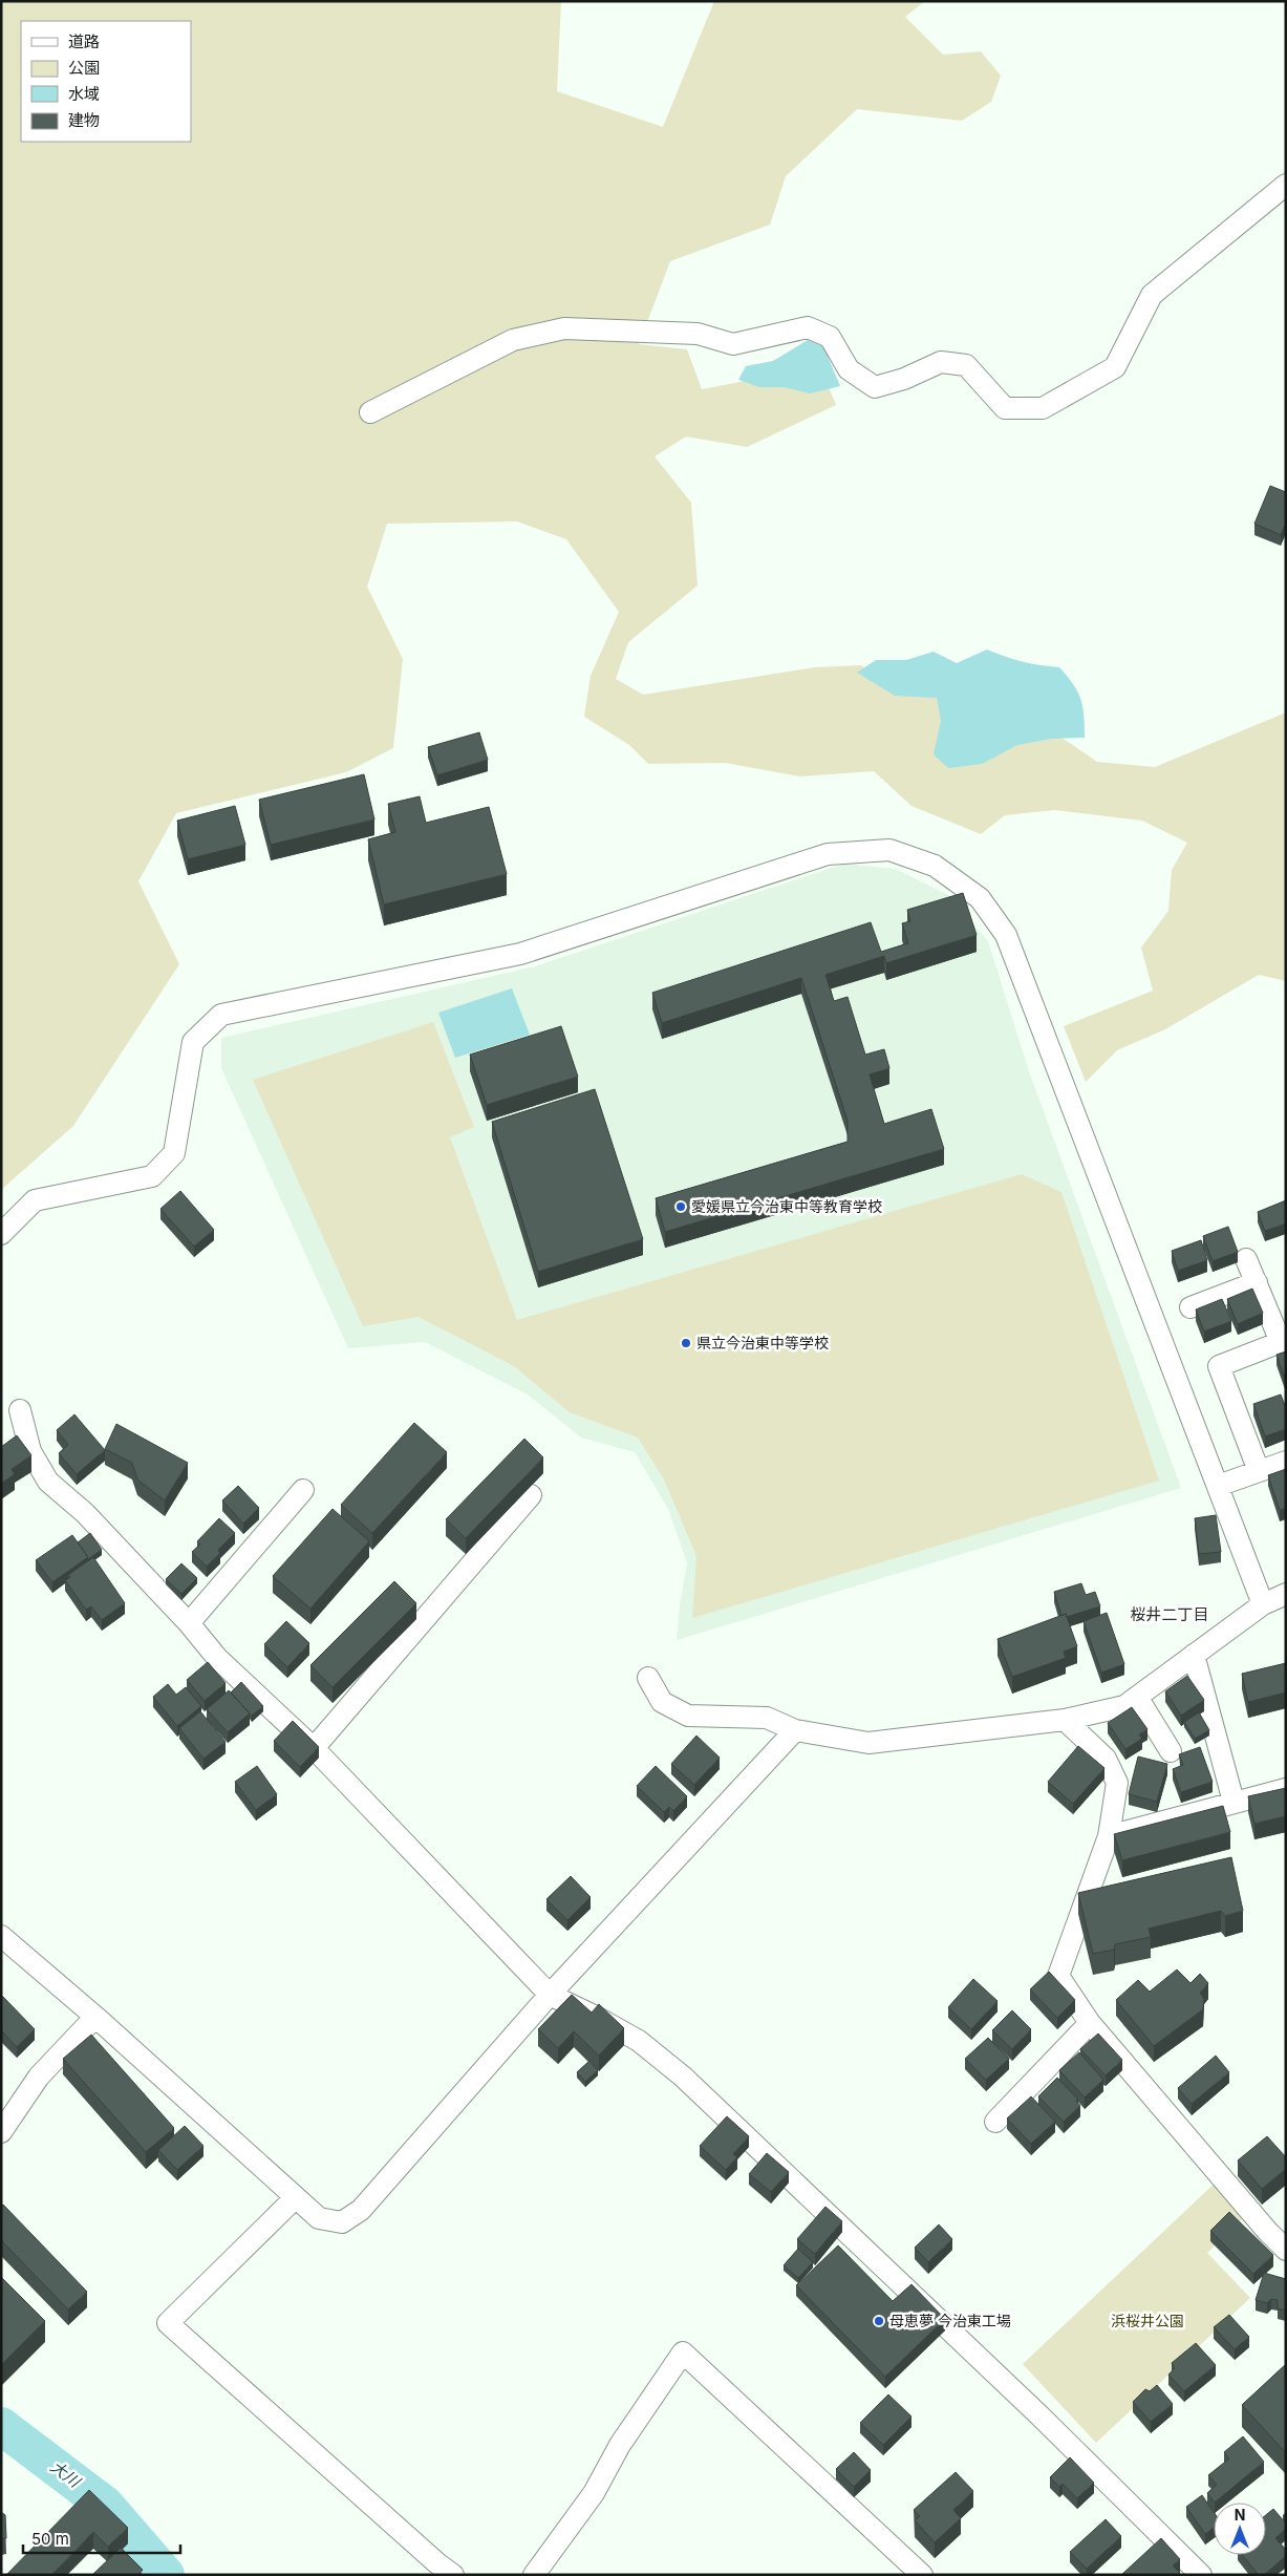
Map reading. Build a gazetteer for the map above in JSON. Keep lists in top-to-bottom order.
{
  "districts": ["桜井二丁目"],
  "water": ["大川"],
  "parks": ["浜桜井公園"],
  "places": ["愛媛県立今治東中等教育学校", "県立今治東中等学校", "母恵夢 今治東工場"],
  "legend": [
    "道路",
    "公園",
    "水域",
    "建物"
  ],
  "scale_bar": "50 m",
  "north": "top"
}
